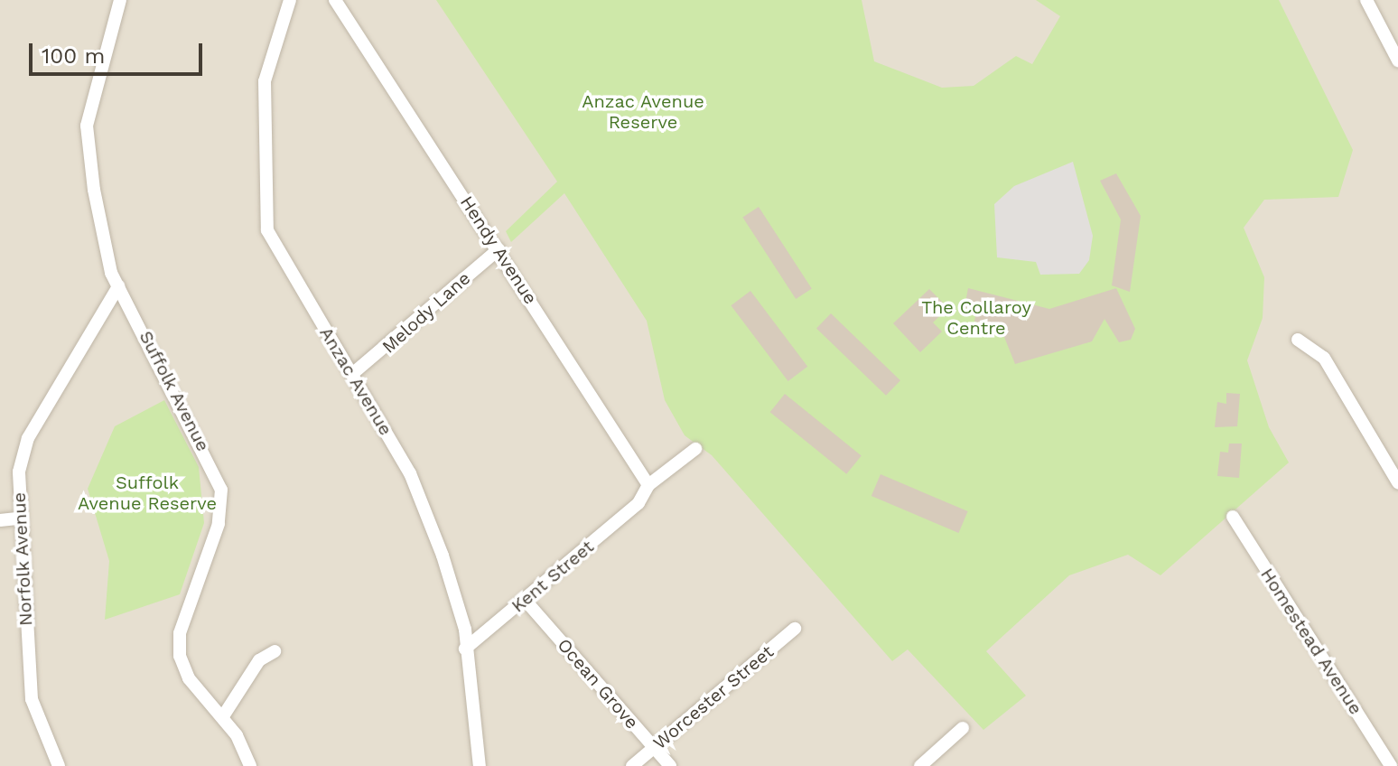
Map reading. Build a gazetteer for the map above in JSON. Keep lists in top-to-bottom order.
{
  "streets": {
    "street": [
      "Hendy Avenue",
      "Melody Lane",
      "Anzac Avenue",
      "Suffolk Avenue",
      "Norfolk Avenue",
      "Kent Street",
      "Homestead Avenue",
      "Ocean Grove",
      "Worcester Street"
    ]
  },
  "crossings": [
    ["Hendy Avenue", "Melody Lane"],
    ["Hendy Avenue", "Kent Street"],
    ["Melody Lane", "Anzac Avenue"],
    ["Anzac Avenue", "Kent Street"],
    ["Suffolk Avenue", "Norfolk Avenue"],
    ["Kent Street", "Ocean Grove"],
    ["Ocean Grove", "Worcester Street"]
  ],
  "parks": ["Anzac Avenue Reserve", "The Collaroy Centre", "Suffolk Avenue Reserve"],
  "scale_bar": "100 m"
}
